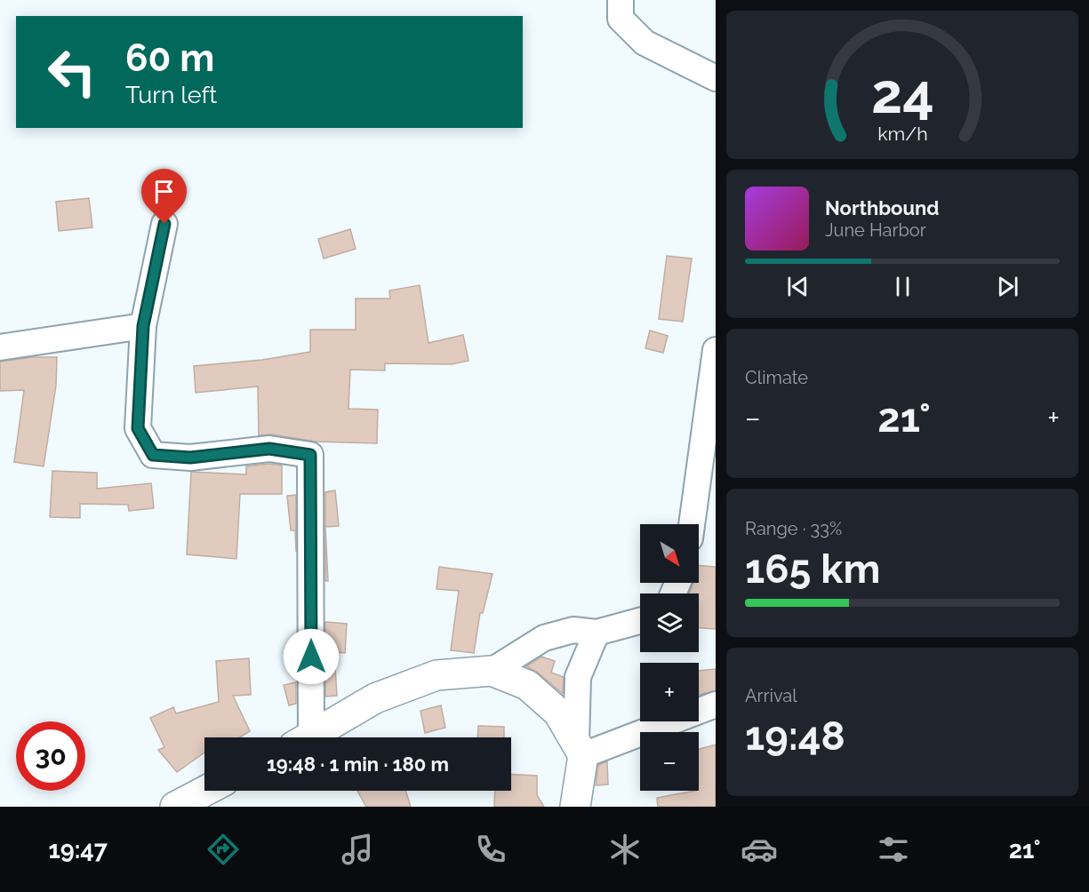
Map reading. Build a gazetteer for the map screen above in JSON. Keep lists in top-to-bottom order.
{
  "north": "bottom right",
  "page": {
    "turn": ["60 m", "Turn left"],
    "song": ["Northbound", "June Harbor"],
    "tile": [
      "Climate",
      ["Range · 33%", "165 km"],
      ["Arrival", "19:48"]
    ],
    "heat": ["−", "21°", "+"],
    "map_buttons": ["+", "−"],
    "limit": "30",
    "trip": "19:48 · 1 min · 180 m",
    "tabs": ["19:47", "21°"],
    "gauge": ["24", "km/h"]
  }
}
